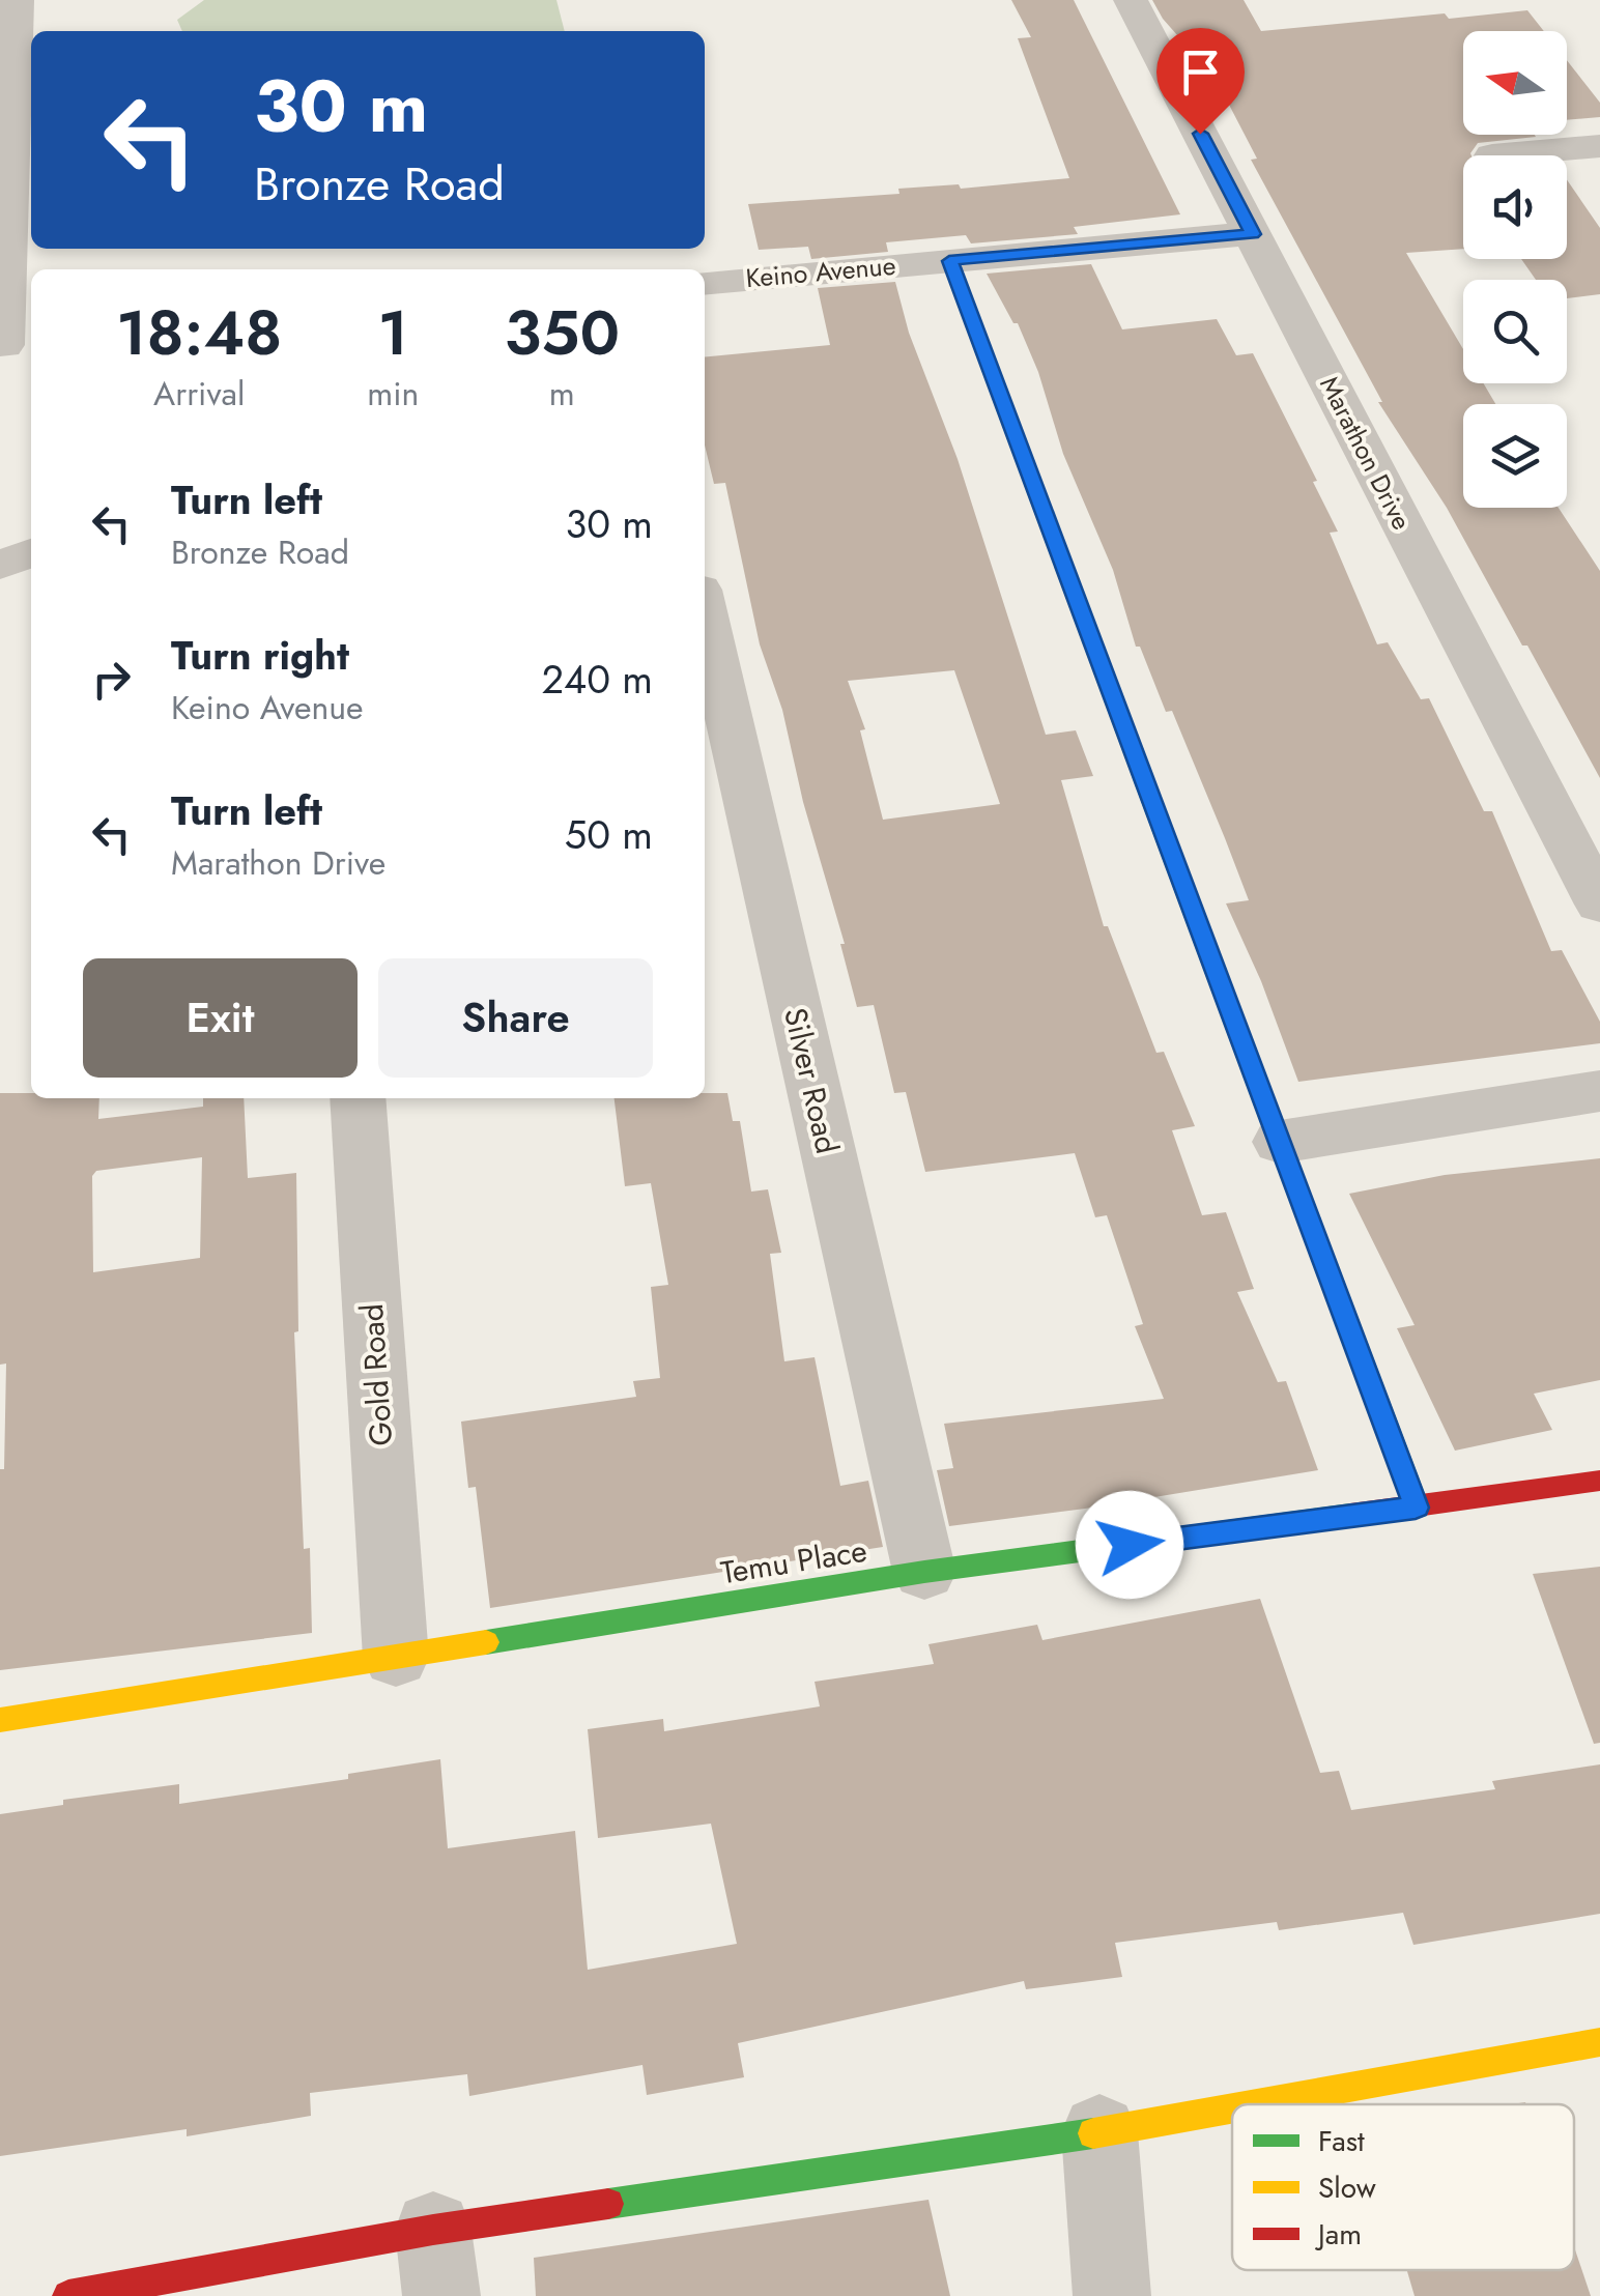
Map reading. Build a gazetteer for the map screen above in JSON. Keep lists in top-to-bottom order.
{
  "streets": {
    "street": [
      "Keino Avenue",
      "Marathon Drive",
      "Silver Road",
      "Gold Road",
      "Temu Place"
    ]
  },
  "crossings": [
    ["Keino Avenue", "Marathon Drive"],
    ["Silver Road", "Temu Place"],
    ["Gold Road", "Temu Place"]
  ],
  "legend": ["Fast", "Slow", "Jam"],
  "north": "left",
  "page": {
    "turn": ["30 m", "Bronze Road"],
    "eta": [
      "18:48",
      "Arrival",
      "1",
      "min",
      "350",
      "m"
    ],
    "list": [
      {
        "name": "Turn left",
        "note": "Bronze Road",
        "value": "30 m"
      },
      {
        "name": "Turn right",
        "note": "Keino Avenue",
        "value": "240 m"
      },
      {
        "name": "Turn left",
        "note": "Marathon Drive",
        "value": "50 m"
      }
    ],
    "buttons": ["Exit", "Share"]
  }
}
